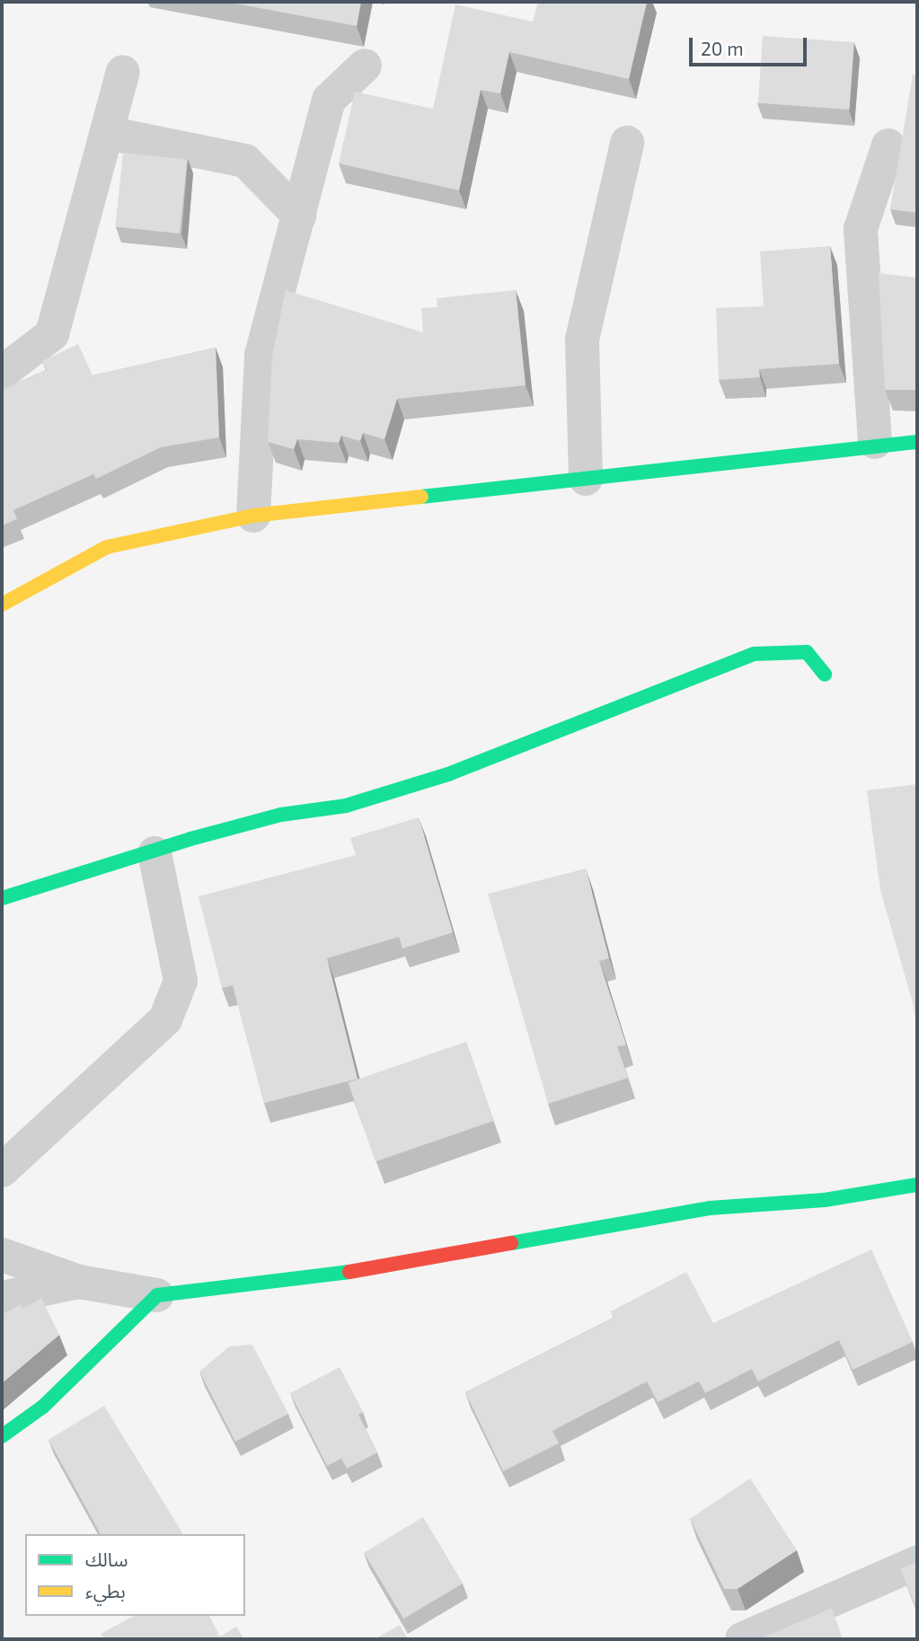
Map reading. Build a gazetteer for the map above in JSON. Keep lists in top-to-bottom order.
{
  "legend": ["سالك", "بطيء"],
  "scale_bar": "20 m"
}
